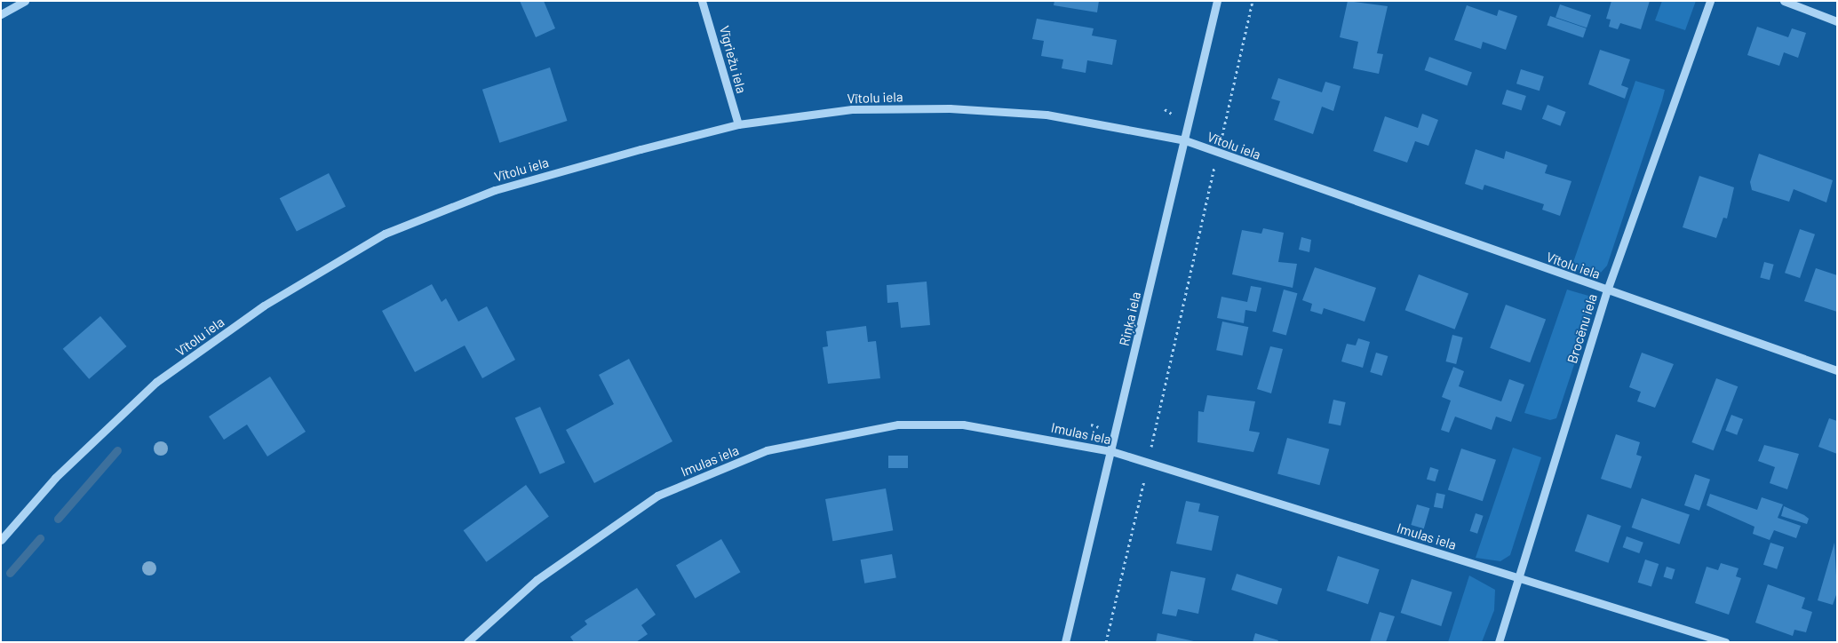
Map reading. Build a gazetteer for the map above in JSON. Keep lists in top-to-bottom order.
{
  "streets": {
    "street": [
      "Vīgriežu iela",
      "Vītolu iela",
      "Riņķa iela",
      "Brocēnu iela",
      "Imulas iela"
    ]
  },
  "crossings": [
    ["Vīgriežu iela", "Vītolu iela"],
    ["Vītolu iela", "Riņķa iela"],
    ["Vītolu iela", "Brocēnu iela"],
    ["Riņķa iela", "Imulas iela"],
    ["Brocēnu iela", "Imulas iela"]
  ]
}
